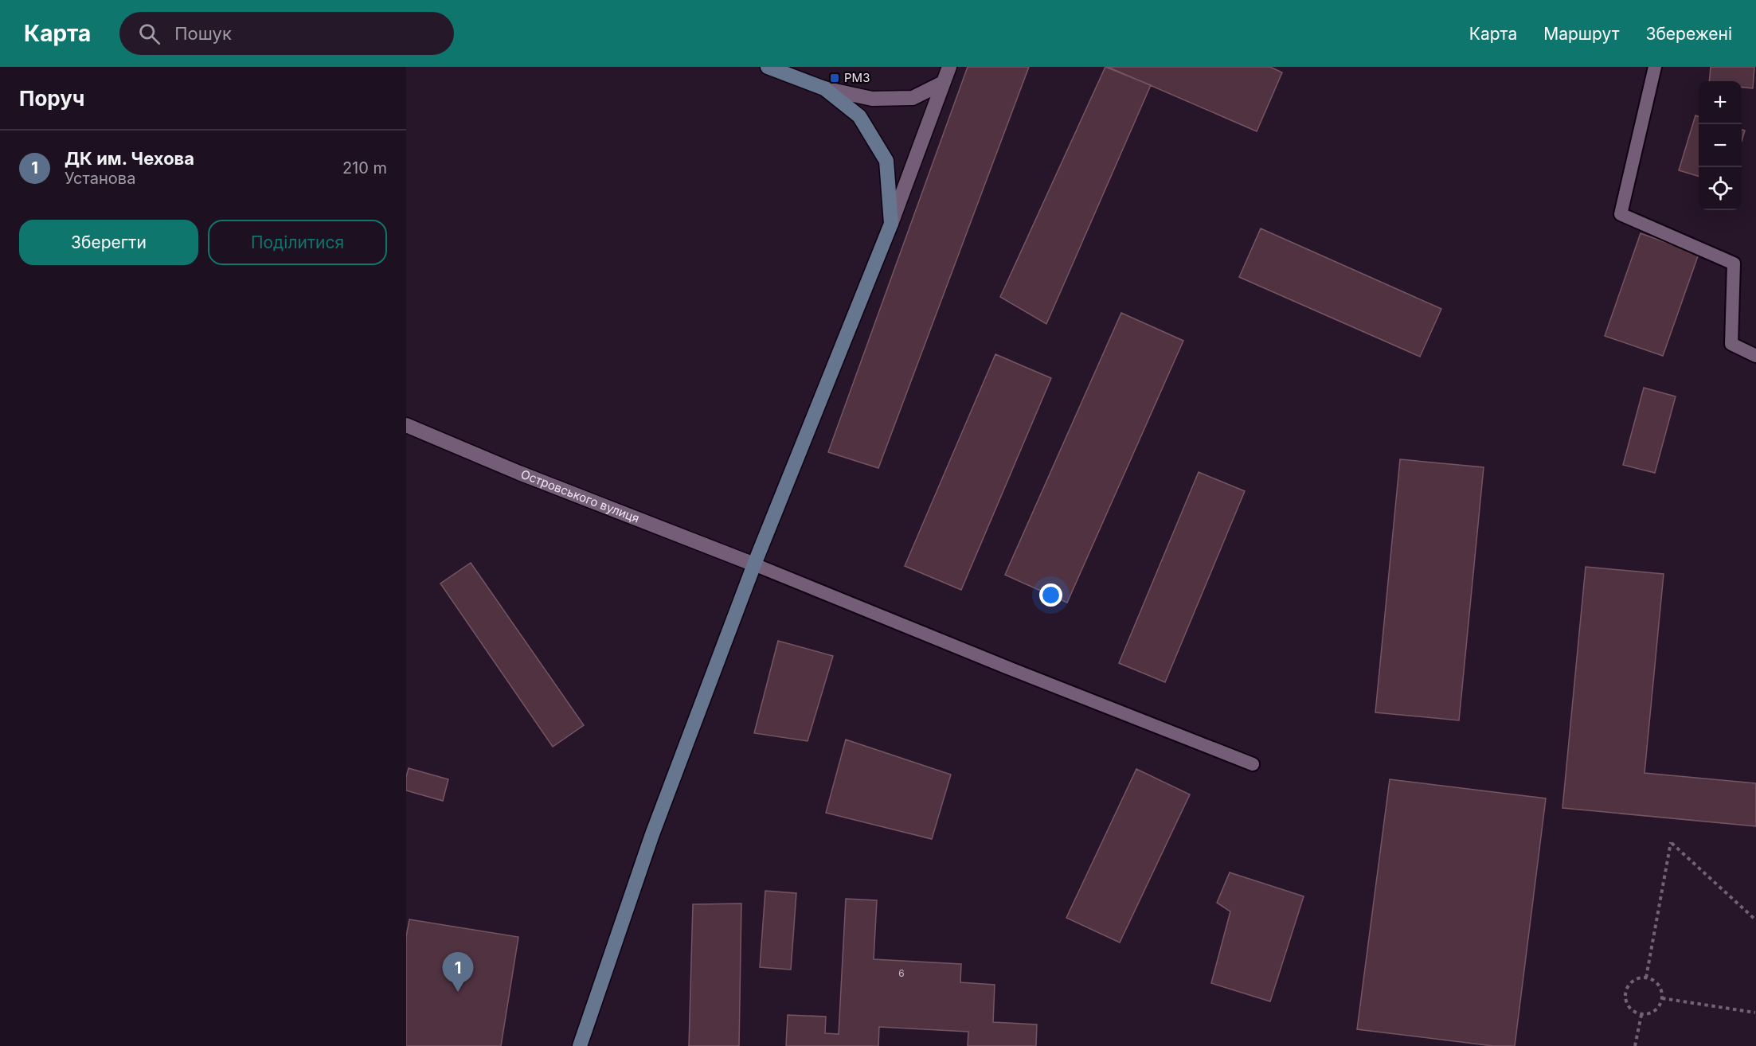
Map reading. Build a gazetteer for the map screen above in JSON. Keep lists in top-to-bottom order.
{
  "streets": {
    "street": ["Островського вулиця"]
  },
  "places": {
    "transit": ["РМЗ"]
  },
  "house_numbers": ["6"],
  "page": {
    "header": "Карта",
    "search": "Пошук",
    "nav": ["Карта", "Маршрут", "Збережені"],
    "heading": "Поруч",
    "map_buttons": ["+", "−"],
    "list": [
      {
        "mark": "1",
        "name": "ДК им. Чехова",
        "note": "Установа",
        "value": "210 m"
      }
    ],
    "buttons": ["Зберегти", "Поділитися"],
    "pins": "1"
  }
}
